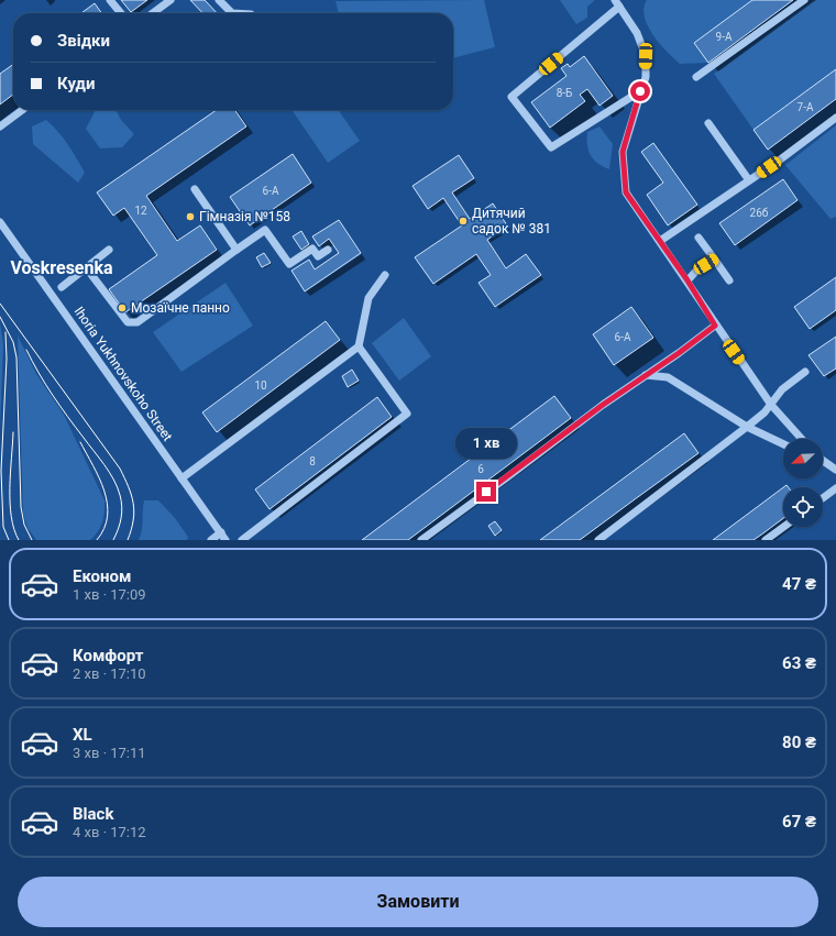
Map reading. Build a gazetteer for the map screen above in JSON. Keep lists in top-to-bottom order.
{
  "streets": {
    "street": ["Ihoria Yukhnovskoho Street"]
  },
  "districts": ["Voskresenka"],
  "places": ["Гімназія №158", "Дитячий садок № 381", "Мозаїчне панно"],
  "house_numbers": [
    "9-А",
    "8-Б",
    "7-А",
    "6-А",
    "12",
    "26б",
    "6-А",
    "10",
    "8",
    "6"
  ],
  "north": "bottom left",
  "page": {
    "banner": ["Звідки", "Куди"],
    "bubble": "1 хв",
    "list": [
      {
        "name": "Економ",
        "note": "1 хв · 17:09",
        "value": "47 ₴"
      },
      {
        "name": "Комфорт",
        "note": "2 хв · 17:10",
        "value": "63 ₴"
      },
      {
        "name": "XL",
        "note": "3 хв · 17:11",
        "value": "80 ₴"
      },
      {
        "name": "Black",
        "note": "4 хв · 17:12",
        "value": "67 ₴"
      }
    ],
    "buttons": "Замовити"
  }
}
